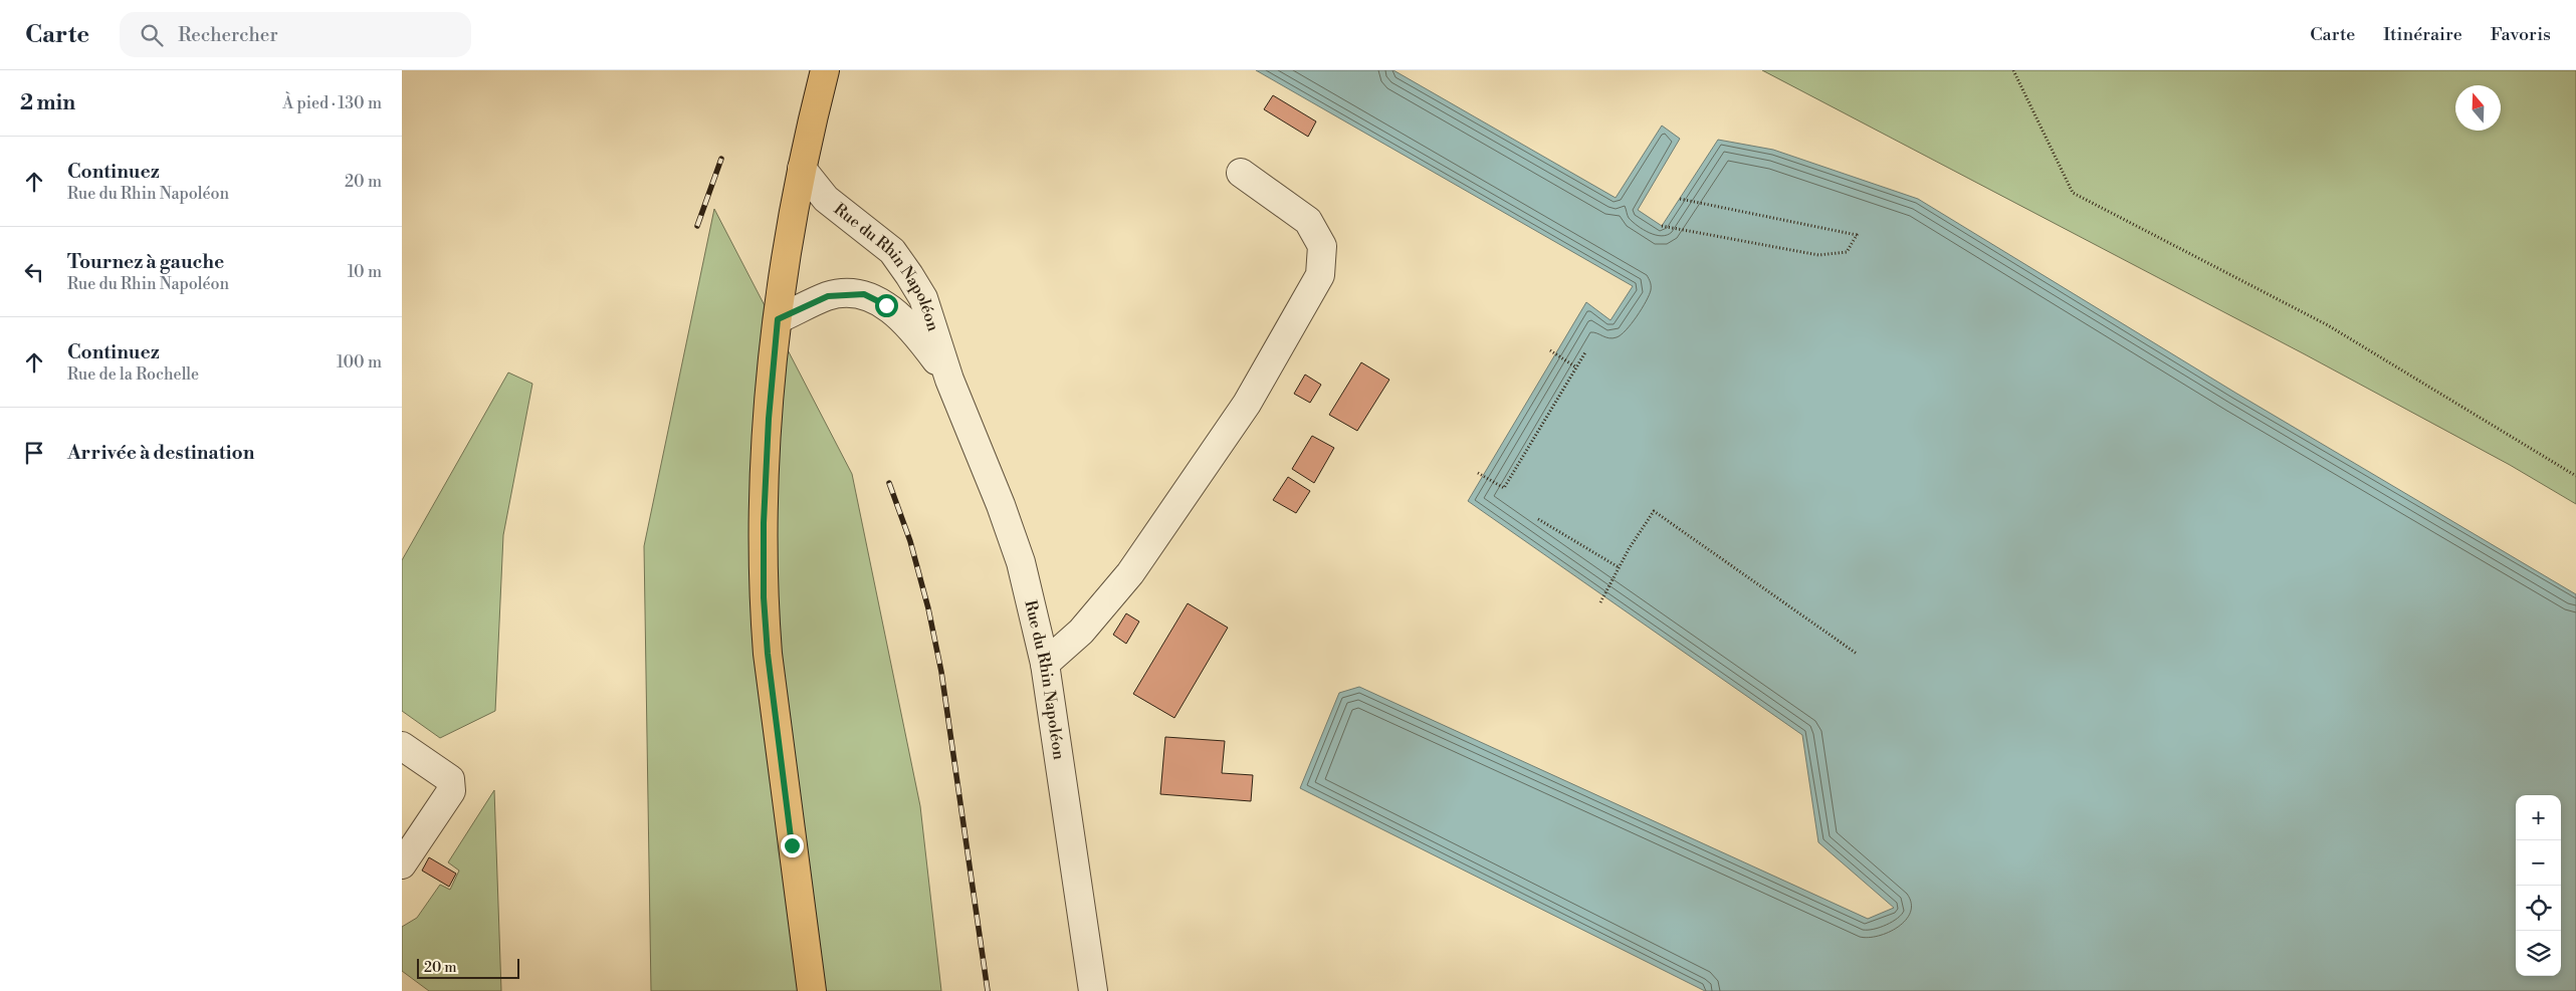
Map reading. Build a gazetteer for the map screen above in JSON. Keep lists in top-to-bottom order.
{
  "streets": {
    "street": ["Rue du Rhin Napoléon"]
  },
  "scale_bar": "20 m",
  "north": "top",
  "page": {
    "header": "Carte",
    "search": "Rechercher",
    "nav": ["Carte", "Itinéraire", "Favoris"],
    "heading": ["2 min", "À pied · 130 m"],
    "list": [
      ["Continuez", "Rue du Rhin Napoléon", "20 m"],
      ["Tournez à gauche", "Rue du Rhin Napoléon", "10 m"],
      ["Continuez", "Rue de la Rochelle", "100 m"],
      "Arrivée à destination"
    ],
    "map_buttons": ["+", "−"],
    "scale": "20 m"
  }
}
